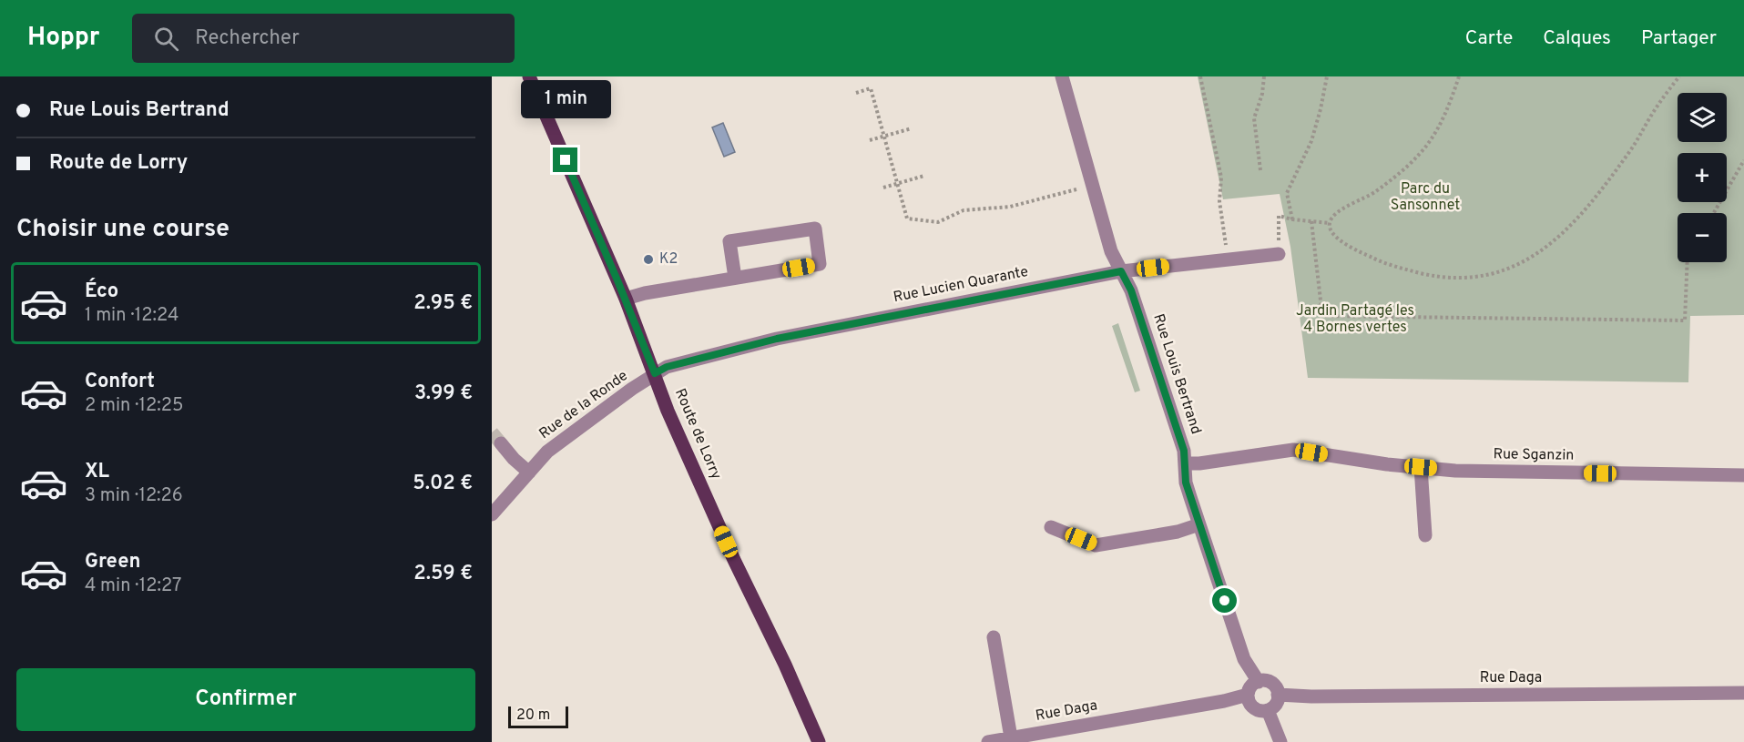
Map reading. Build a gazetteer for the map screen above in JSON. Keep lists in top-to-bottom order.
{
  "streets": {
    "main road": ["Route de Lorry"],
    "street": [
      "Rue Lucien Quarante",
      "Rue Louis Bertrand",
      "Rue de la Ronde",
      "Rue Sganzin",
      "Rue Daga"
    ]
  },
  "crossings": [
    ["Rue Lucien Quarante", "Rue Louis Bertrand"],
    ["Rue Lucien Quarante", "Rue de la Ronde"],
    ["Rue Lucien Quarante", "Route de Lorry"],
    ["Rue Louis Bertrand", "Rue Sganzin"],
    ["Rue Louis Bertrand", "Rue Daga"],
    ["Rue de la Ronde", "Route de Lorry"]
  ],
  "parks": ["Parc du Sansonnet", "Jardin Partagé les 4 Bornes vertes"],
  "places": ["K2"],
  "scale_bar": "20 m",
  "page": {
    "header": "Hoppr",
    "search": "Rechercher",
    "nav": ["Carte", "Calques", "Partager"],
    "banner": ["Rue Louis Bertrand", "Route de Lorry"],
    "bubble": "1 min",
    "map_buttons": ["+", "−"],
    "heading": "Choisir une course",
    "list": [
      {
        "name": "Éco",
        "note": "1 min · 12:24",
        "value": "2.95 €"
      },
      {
        "name": "Confort",
        "note": "2 min · 12:25",
        "value": "3.99 €"
      },
      {
        "name": "XL",
        "note": "3 min · 12:26",
        "value": "5.02 €"
      },
      {
        "name": "Green",
        "note": "4 min · 12:27",
        "value": "2.59 €"
      }
    ],
    "buttons": "Confirmer",
    "scale": "20 m"
  }
}
